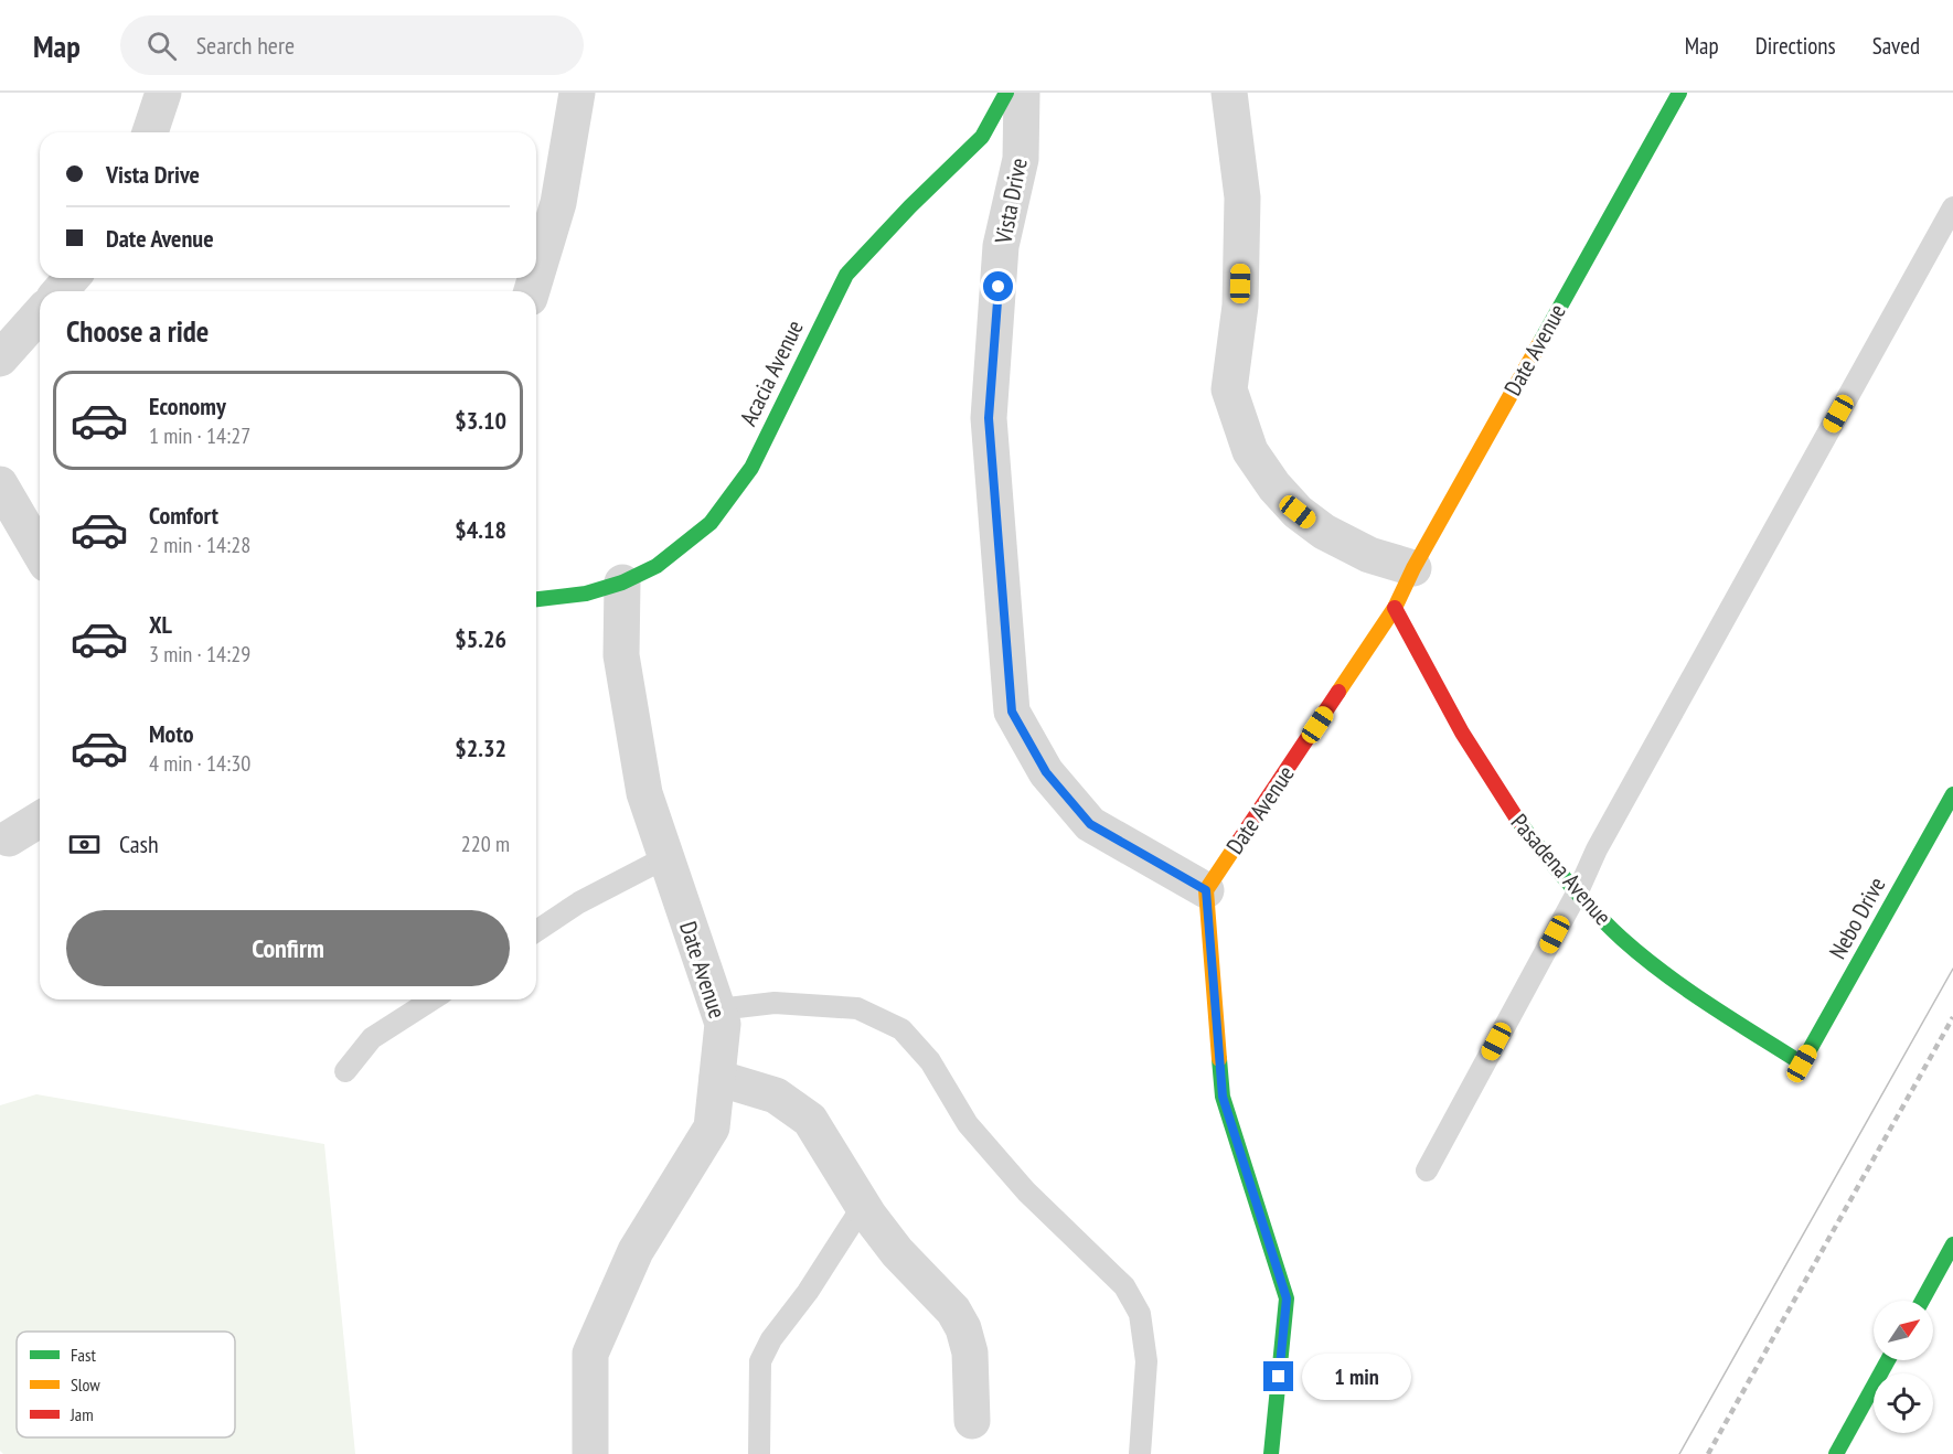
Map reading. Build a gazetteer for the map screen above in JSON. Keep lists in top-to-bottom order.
{
  "streets": {
    "street": [
      "Vista Drive",
      "Date Avenue",
      "Acacia Avenue",
      "Pasadena Avenue",
      "Nebo Drive"
    ]
  },
  "crossings": [
    ["Vista Drive", "Date Avenue"],
    ["Date Avenue", "Acacia Avenue"],
    ["Date Avenue", "Pasadena Avenue"],
    ["Pasadena Avenue", "Nebo Drive"]
  ],
  "legend": ["Fast", "Slow", "Jam"],
  "north": "top right",
  "page": {
    "header": "Map",
    "search": "Search here",
    "nav": ["Map", "Directions", "Saved"],
    "banner": ["Vista Drive", "Date Avenue"],
    "heading": "Choose a ride",
    "list": [
      {
        "name": "Economy",
        "note": "1 min · 14:27",
        "value": "$3.10"
      },
      {
        "name": "Comfort",
        "note": "2 min · 14:28",
        "value": "$4.18"
      },
      {
        "name": "XL",
        "note": "3 min · 14:29",
        "value": "$5.26"
      },
      {
        "name": "Moto",
        "note": "4 min · 14:30",
        "value": "$2.32"
      }
    ],
    "pay": ["Cash", "220 m"],
    "buttons": "Confirm",
    "bubble": "1 min"
  }
}
